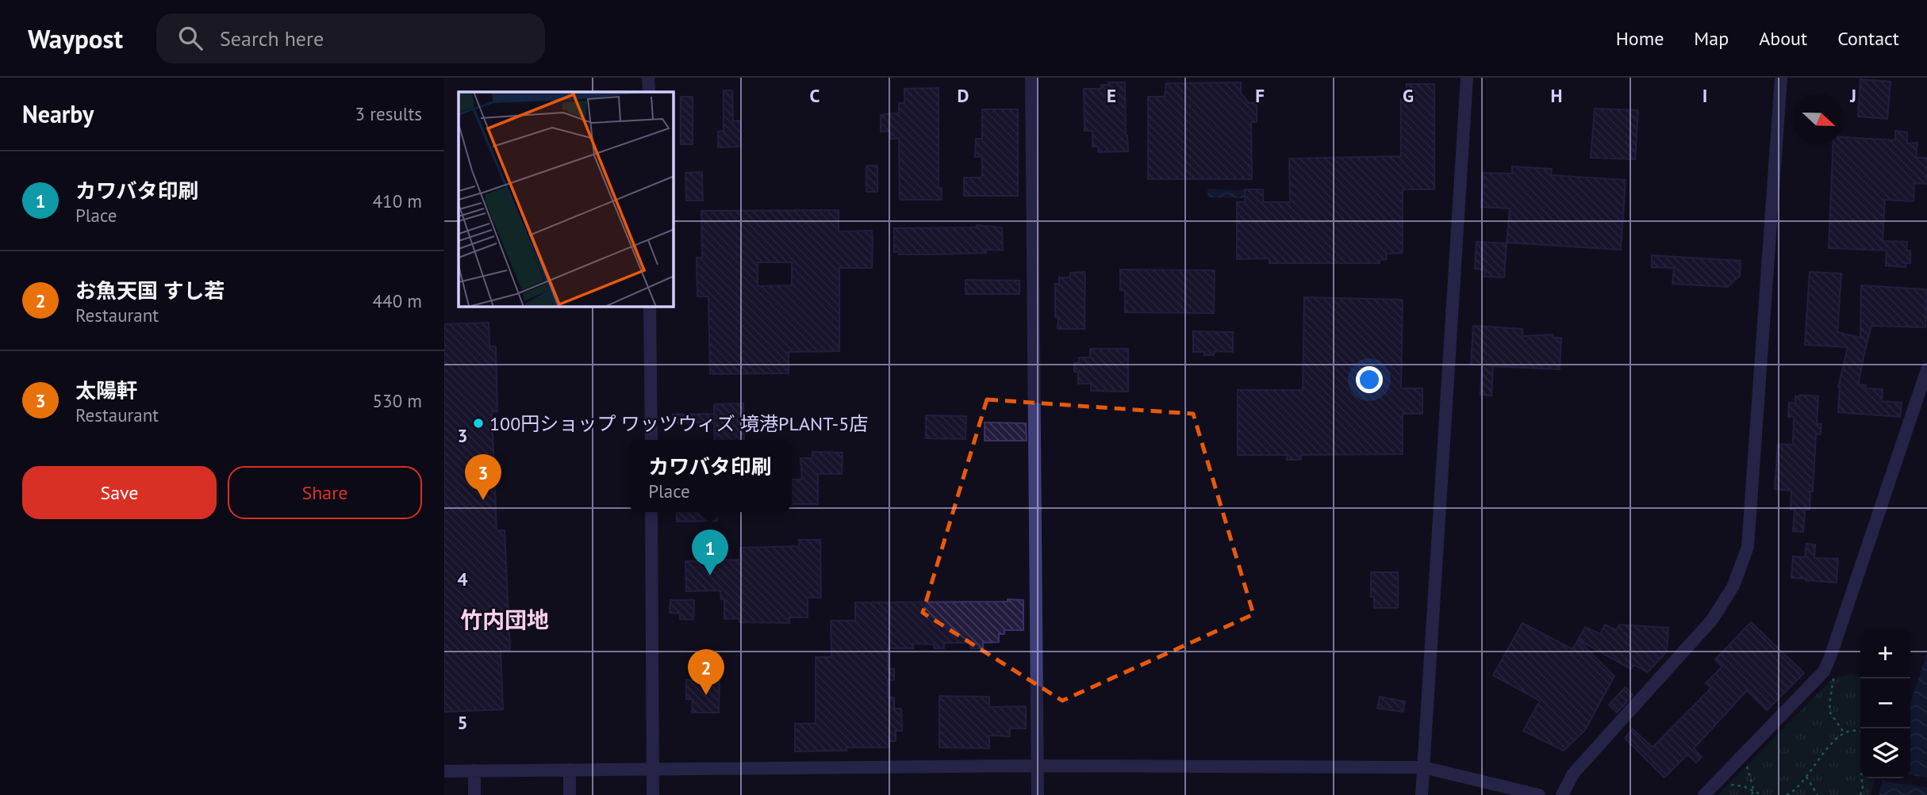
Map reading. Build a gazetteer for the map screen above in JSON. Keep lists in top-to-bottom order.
{
  "districts": ["竹内団地"],
  "places": ["100円ショップ ワッツウィズ 境港PLANT-5店"],
  "north": "right",
  "page": {
    "header": "Waypost",
    "search": "Search here",
    "nav": [
      "Home",
      "Map",
      "About",
      "Contact"
    ],
    "heading": ["Nearby", "3 results"],
    "list": [
      {
        "mark": "1",
        "name": "カワバタ印刷",
        "note": "Place",
        "value": "410 m"
      },
      {
        "mark": "2",
        "name": "お魚天国 すし若",
        "note": "Restaurant",
        "value": "440 m"
      },
      {
        "mark": "3",
        "name": "太陽軒",
        "note": "Restaurant",
        "value": "530 m"
      }
    ],
    "popup": ["カワバタ印刷", "Place"],
    "buttons": ["Save", "Share"],
    "pins": ["3", "1", "2"],
    "map_buttons": ["+", "−"]
  },
  "grid": {
    "columns": [
      "C",
      "D",
      "E",
      "F",
      "G",
      "H",
      "I",
      "J"
    ],
    "rows": ["3", "4", "5"]
  }
}
